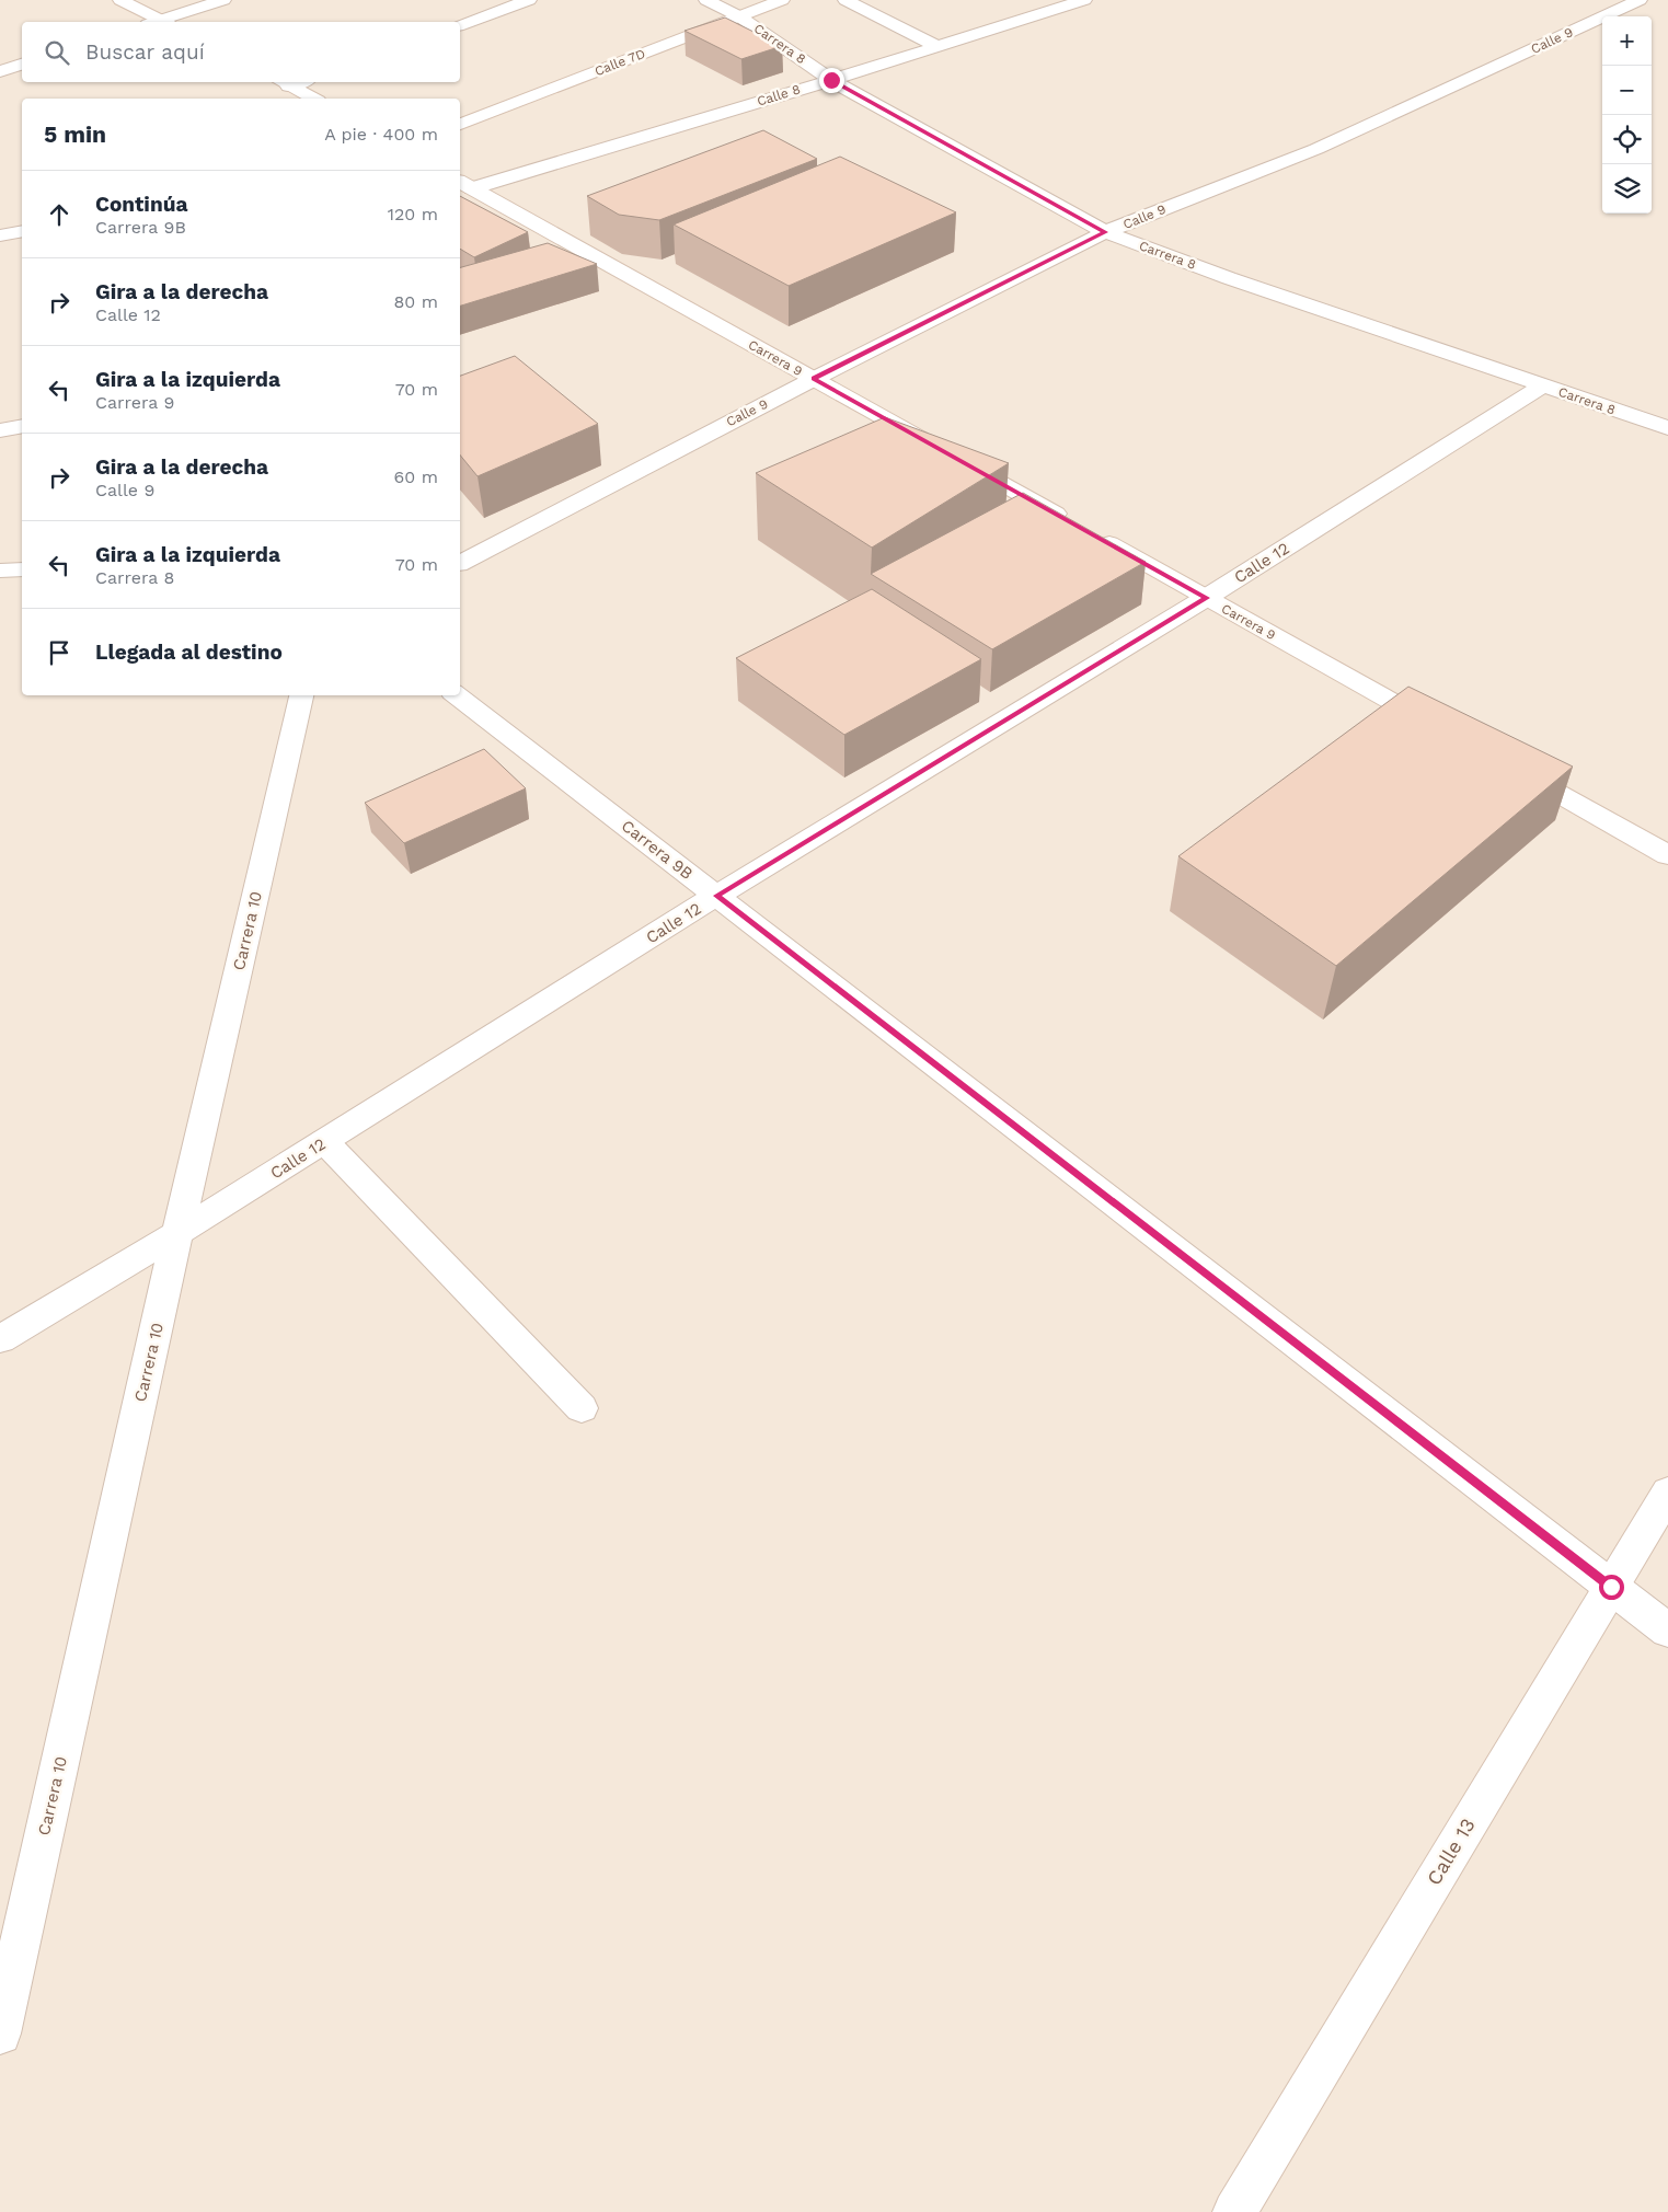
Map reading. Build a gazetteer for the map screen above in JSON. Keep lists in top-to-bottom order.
{
  "streets": {
    "street": [
      "Calle 9",
      "Carrera 8",
      "Calle 7D",
      "Calle 8",
      "Carrera 9",
      "Calle 12",
      "Carrera 9B",
      "Carrera 10",
      "Calle 13"
    ]
  },
  "crossings": [
    ["Calle 9", "Carrera 8"],
    ["Calle 9", "Carrera 9"],
    ["Carrera 8", "Calle 7D"],
    ["Carrera 8", "Calle 8"],
    ["Carrera 8", "Calle 12"],
    ["Calle 8", "Carrera 9"],
    ["Carrera 9", "Calle 12"],
    ["Calle 12", "Carrera 9B"],
    ["Calle 12", "Carrera 10"],
    ["Carrera 9B", "Calle 13"]
  ],
  "page": {
    "map_buttons": ["+", "−"],
    "search": "Buscar aquí",
    "heading": ["5 min", "A pie · 400 m"],
    "list": [
      ["Continúa", "Carrera 9B", "120 m"],
      ["Gira a la derecha", "Calle 12", "80 m"],
      ["Gira a la izquierda", "Carrera 9", "70 m"],
      ["Gira a la derecha", "Calle 9", "60 m"],
      ["Gira a la izquierda", "Carrera 8", "70 m"],
      "Llegada al destino"
    ]
  }
}
